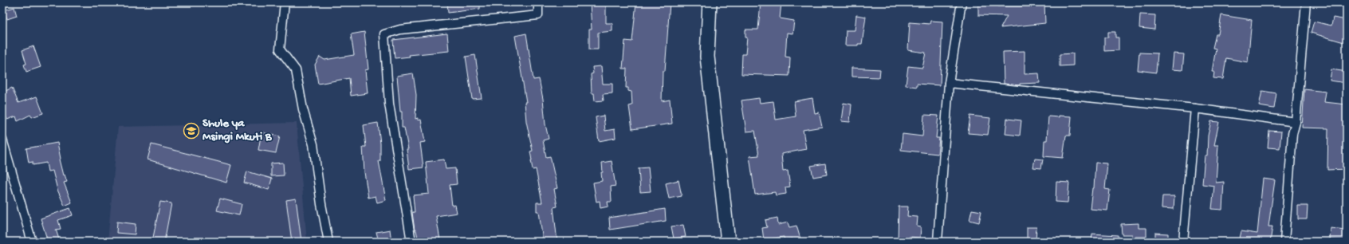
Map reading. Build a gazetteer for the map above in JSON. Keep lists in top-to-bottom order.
{
  "places": {
    "school or university": ["Shule ya Msingi Mkuti B"]
  }
}
